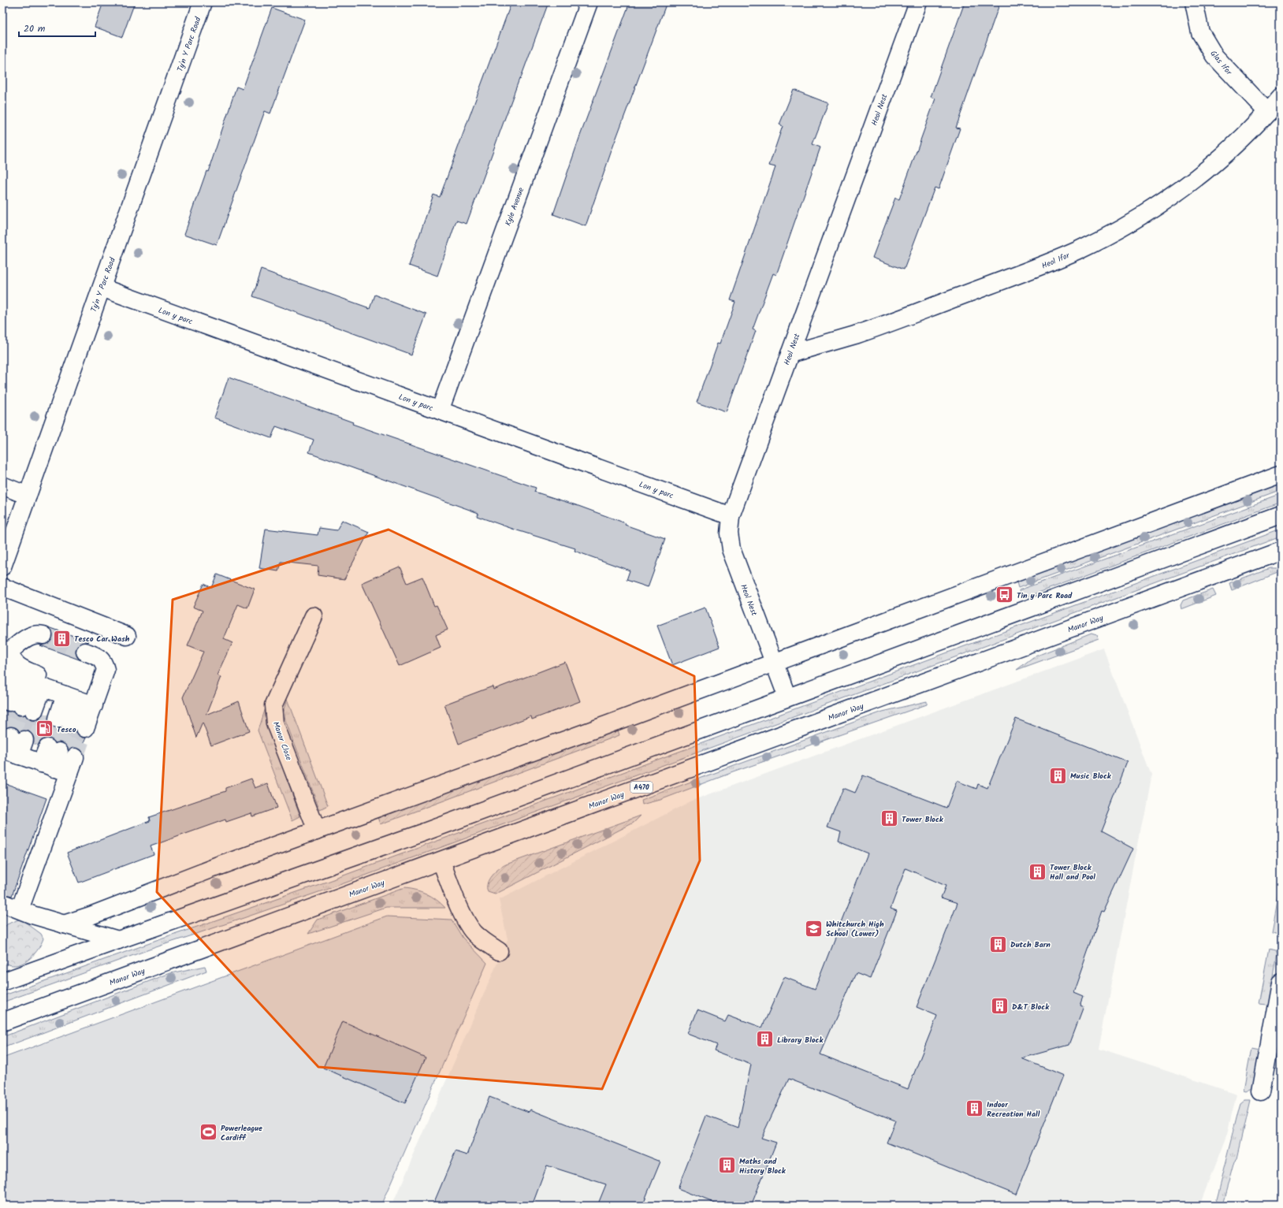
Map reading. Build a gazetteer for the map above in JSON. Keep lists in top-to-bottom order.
{
  "streets": {
    "main road": [
      "Ty'n Y Parc Road",
      "Glas Ifor",
      "Heol Nest",
      "Kyle Avenue",
      "Heol Ifor",
      "Lon y parc",
      "Manor Way",
      "Manor Close",
      "A470"
    ]
  },
  "crossings": [
    ["Ty'n Y Parc Road", "Lon y parc"],
    ["Glas Ifor", "Heol Ifor"],
    ["Heol Nest", "Heol Ifor"],
    ["Heol Nest", "Lon y parc"],
    ["Kyle Avenue", "Lon y parc"]
  ],
  "places": {
    "bus stop": ["Tin y Parc Road"],
    "building": [
      "Tesco Car Wash",
      "Music Block",
      "Tower Block",
      "Tower Block Hall and Pool",
      "Dutch Barn",
      "D&T Block",
      "Library Block",
      "Indoor Recreation Hall",
      "Maths and History Block"
    ],
    "fuel station": ["Tesco"],
    "school or university": ["Whitchurch High School (Lower)"],
    "sports": ["Powerleague Cardiff"]
  },
  "scale_bar": "20 m"
}
